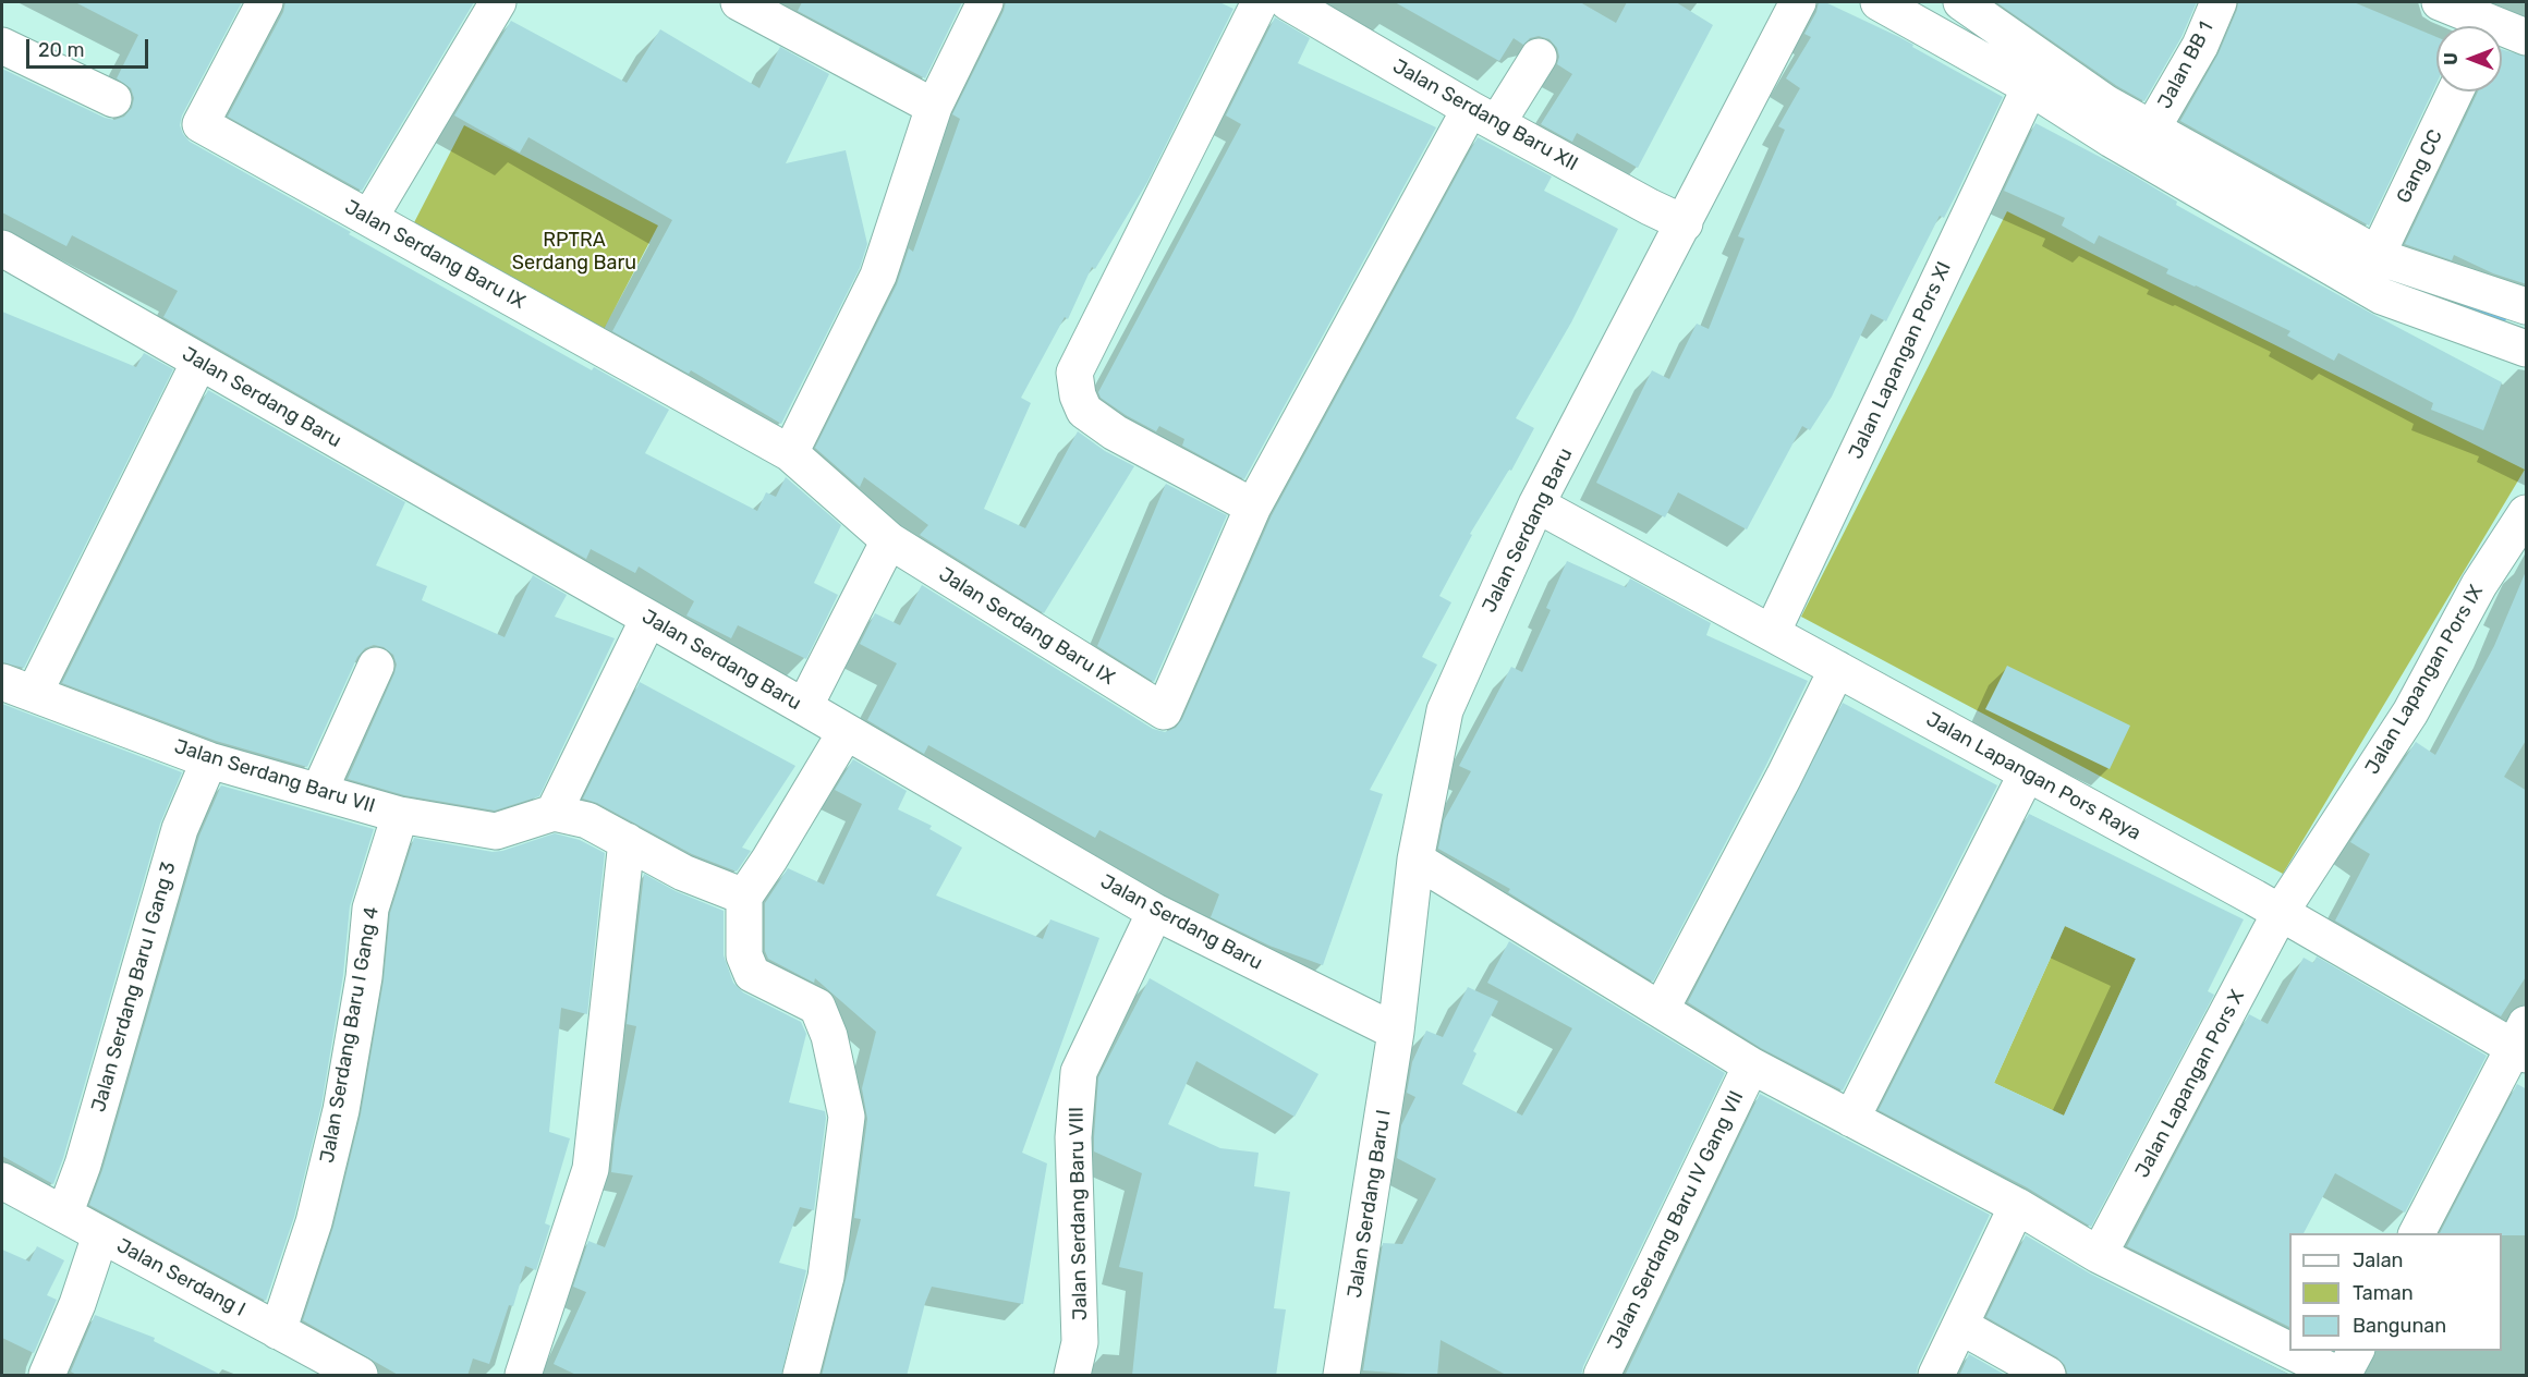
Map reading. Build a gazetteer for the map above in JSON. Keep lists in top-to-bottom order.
{
  "streets": {
    "street": [
      "Jalan BB 1",
      "Jalan Serdang Baru XII",
      "Gang CC",
      "Jalan Serdang Baru IX",
      "Jalan Lapangan Pors XI",
      "Jalan Serdang Baru",
      "Jalan Lapangan Pors IX",
      "Jalan Serdang Baru VII",
      "Jalan Lapangan Pors Raya",
      "Jalan Serdang Baru I Gang 3",
      "Jalan Serdang Baru I Gang 4",
      "Jalan Lapangan Pors X",
      "Jalan Serdang Baru I",
      "Jalan Serdang Baru VIII",
      "Jalan Serdang Baru IV Gang VII",
      "Jalan Serdang I"
    ]
  },
  "crossings": [
    ["Jalan Serdang Baru XII", "Jalan Serdang Baru"],
    ["Jalan Lapangan Pors XI", "Jalan Lapangan Pors Raya"],
    ["Jalan Serdang Baru", "Jalan Lapangan Pors Raya"],
    ["Jalan Serdang Baru", "Jalan Serdang Baru I"],
    ["Jalan Serdang Baru", "Jalan Serdang Baru VIII"],
    ["Jalan Lapangan Pors IX", "Jalan Lapangan Pors Raya"],
    ["Jalan Lapangan Pors IX", "Jalan Lapangan Pors X"],
    ["Jalan Serdang Baru VII", "Jalan Serdang Baru I Gang 3"],
    ["Jalan Serdang Baru VII", "Jalan Serdang Baru I Gang 4"],
    ["Jalan Lapangan Pors Raya", "Jalan Lapangan Pors X"],
    ["Jalan Serdang Baru I Gang 3", "Jalan Serdang I"],
    ["Jalan Serdang Baru I Gang 4", "Jalan Serdang I"]
  ],
  "parks": ["RPTRA Serdang Baru"],
  "legend": ["Jalan", "Taman", "Bangunan"],
  "scale_bar": "20 m",
  "north": "left"
}
